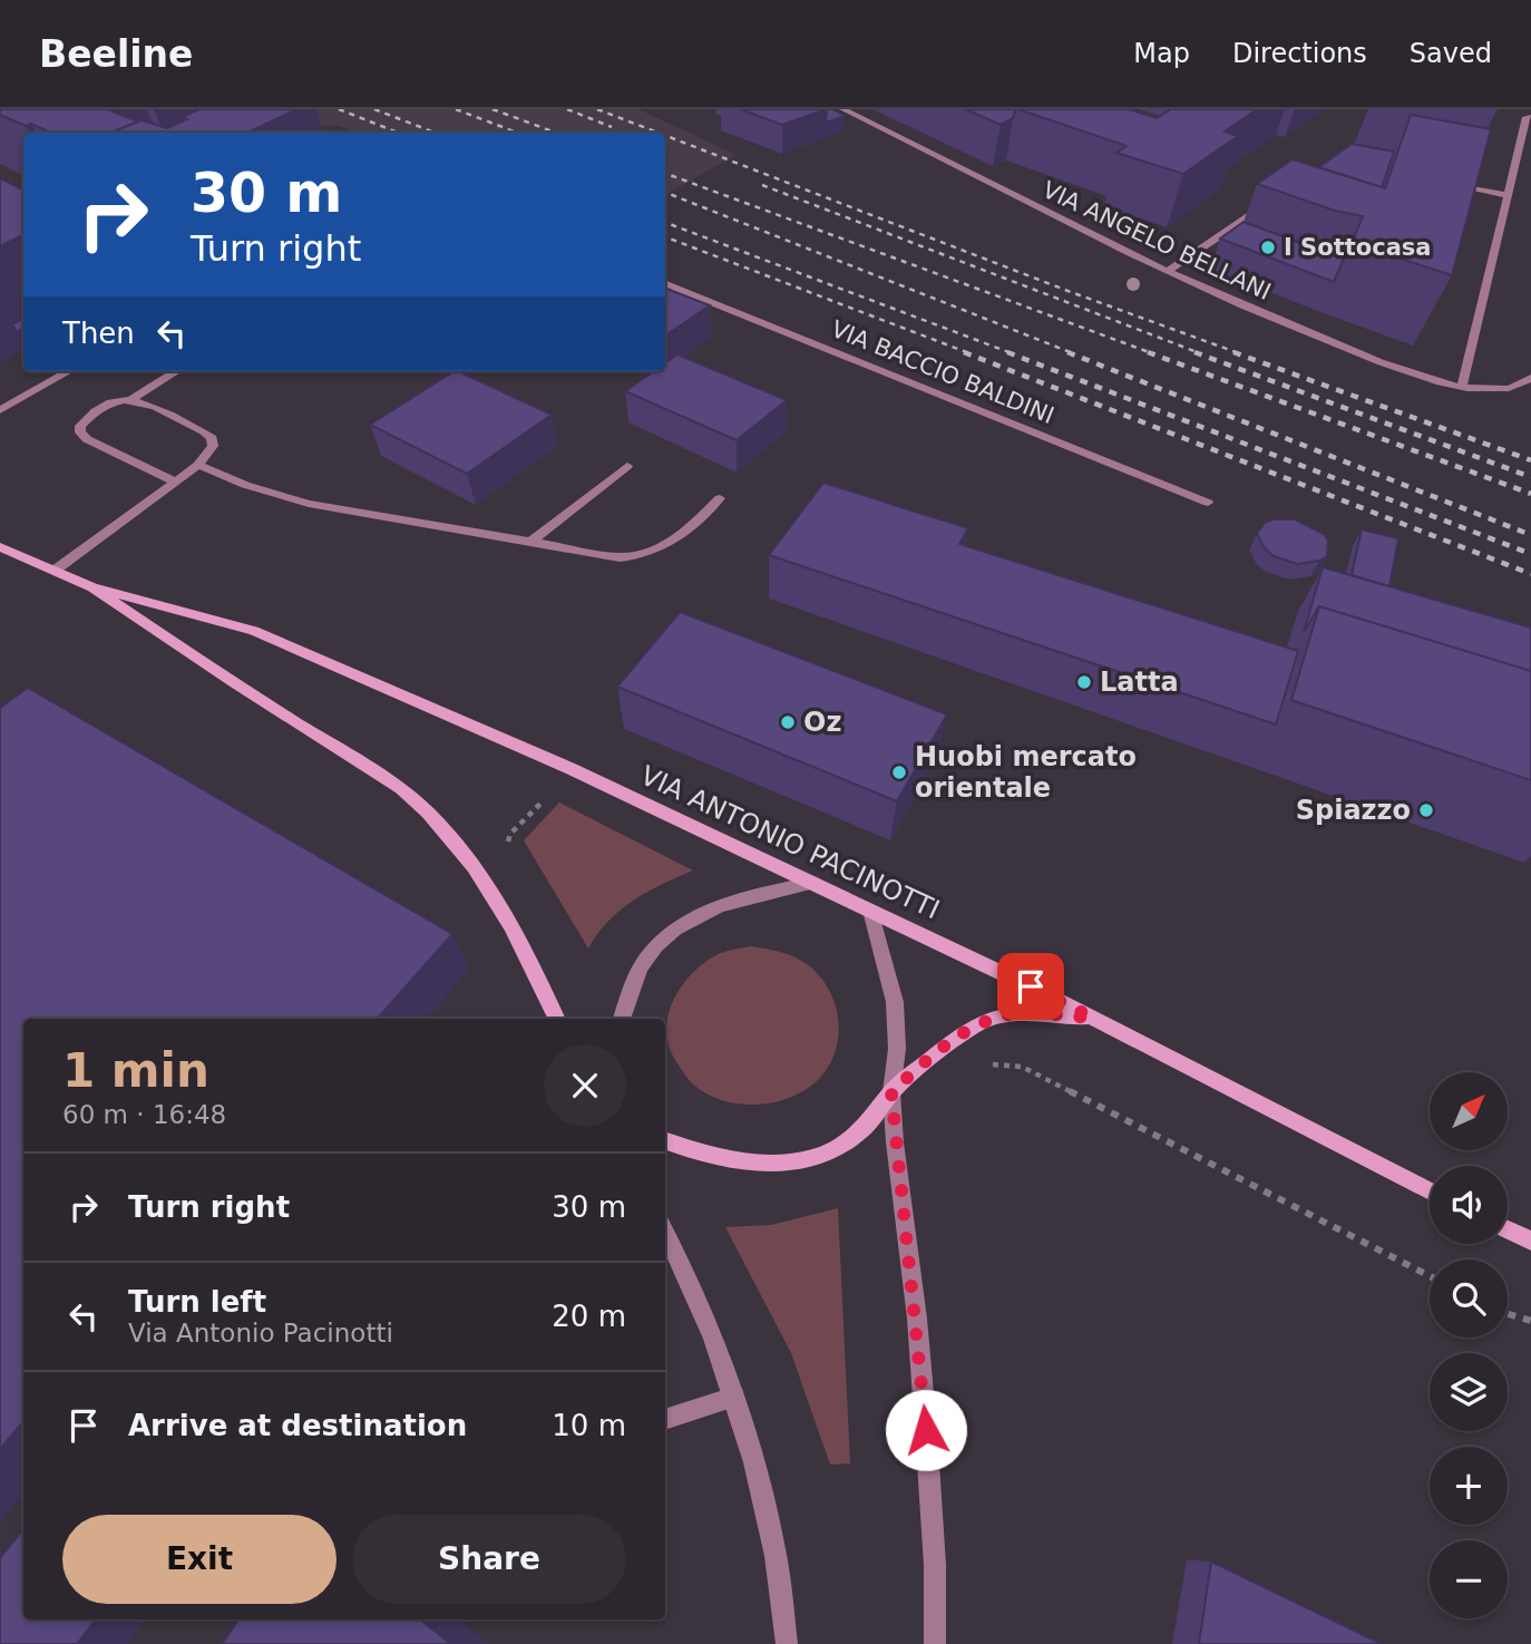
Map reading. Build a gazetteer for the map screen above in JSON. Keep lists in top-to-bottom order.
{
  "streets": {
    "main road": ["VIA ANTONIO PACINOTTI"],
    "street": ["VIA ANGELO BELLANI", "VIA BACCIO BALDINI"]
  },
  "places": [
    "I Sottocasa",
    "Latta",
    "Oz",
    "Huobi mercato orientale",
    "Spiazzo"
  ],
  "north": "top right",
  "page": {
    "header": "Beeline",
    "nav": ["Map", "Directions", "Saved"],
    "turn": ["30 m", "Turn right"],
    "then": "Then",
    "heading": ["1 min", "60 m · 16:48"],
    "map_buttons": ["+", "−"],
    "list": [
      {
        "name": "Turn right",
        "value": "30 m"
      },
      {
        "name": "Turn left",
        "note": "Via Antonio Pacinotti",
        "value": "20 m"
      },
      {
        "name": "Arrive at destination",
        "value": "10 m"
      }
    ],
    "buttons": ["Exit", "Share"]
  }
}
